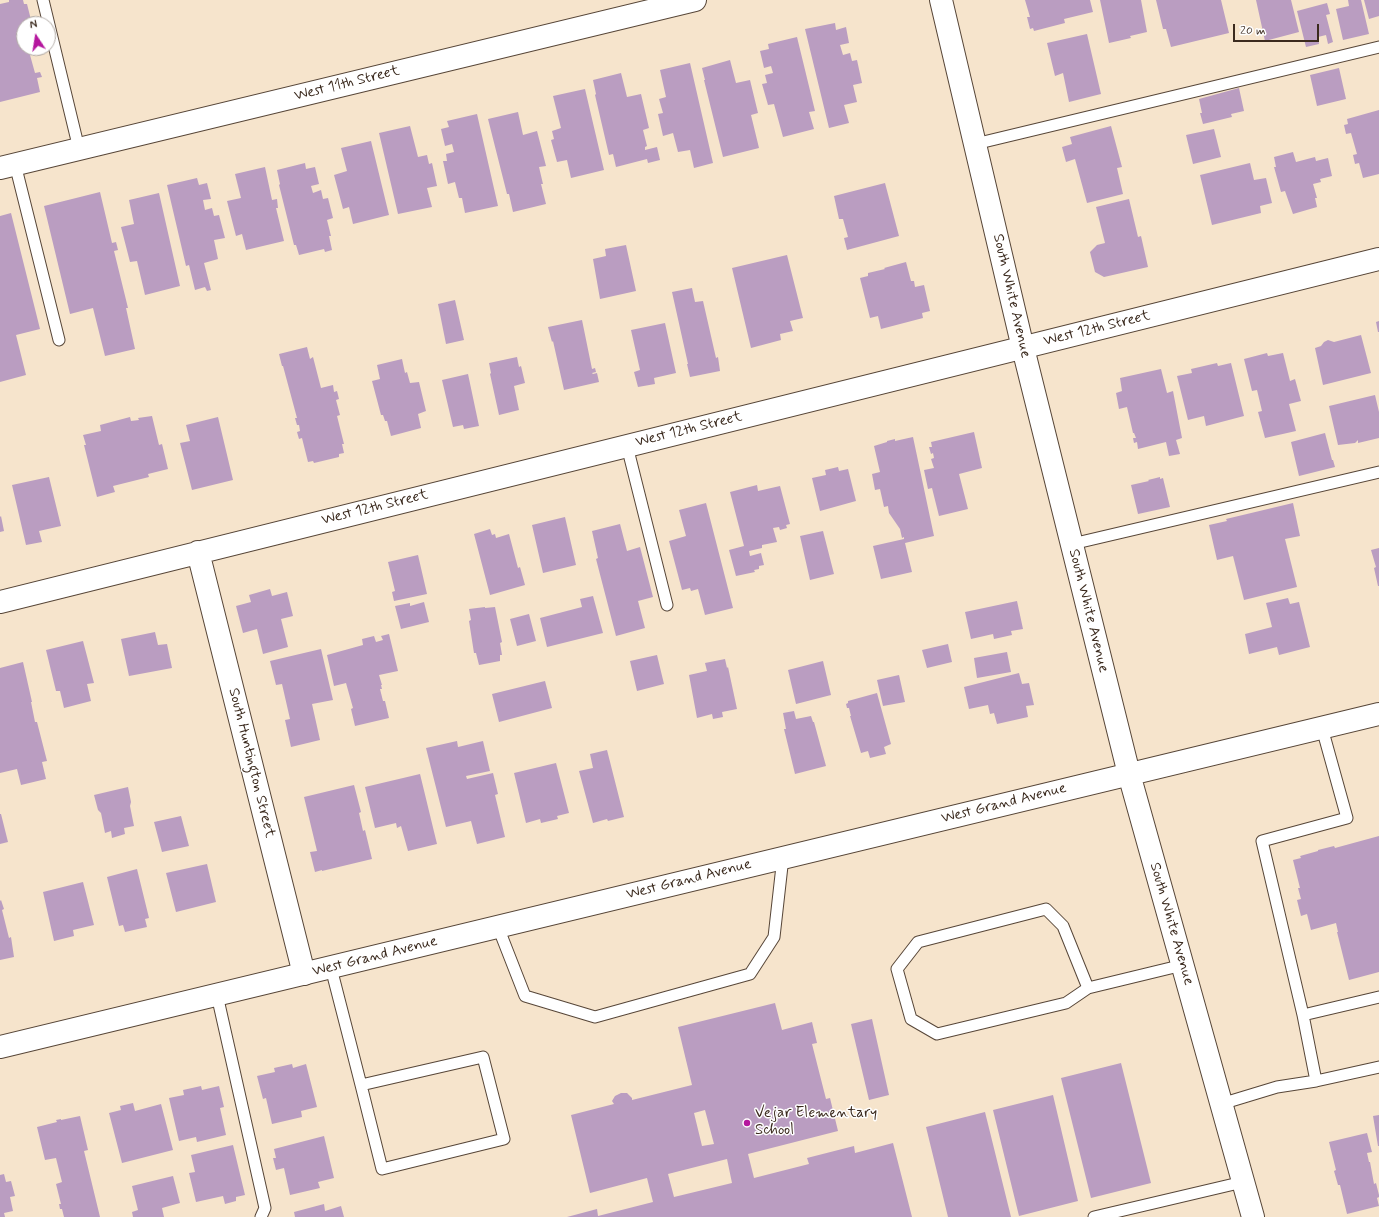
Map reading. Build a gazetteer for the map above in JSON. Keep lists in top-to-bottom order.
{
  "streets": {
    "street": [
      "West 11th Street",
      "South White Avenue",
      "West 12th Street",
      "South Huntington Street",
      "West Grand Avenue"
    ]
  },
  "crossings": [
    ["South White Avenue", "West 12th Street"],
    ["South White Avenue", "West Grand Avenue"],
    ["West 12th Street", "South Huntington Street"],
    ["South Huntington Street", "West Grand Avenue"]
  ],
  "places": ["Vejar Elementary School"],
  "scale_bar": "20 m",
  "north": "top"
}
